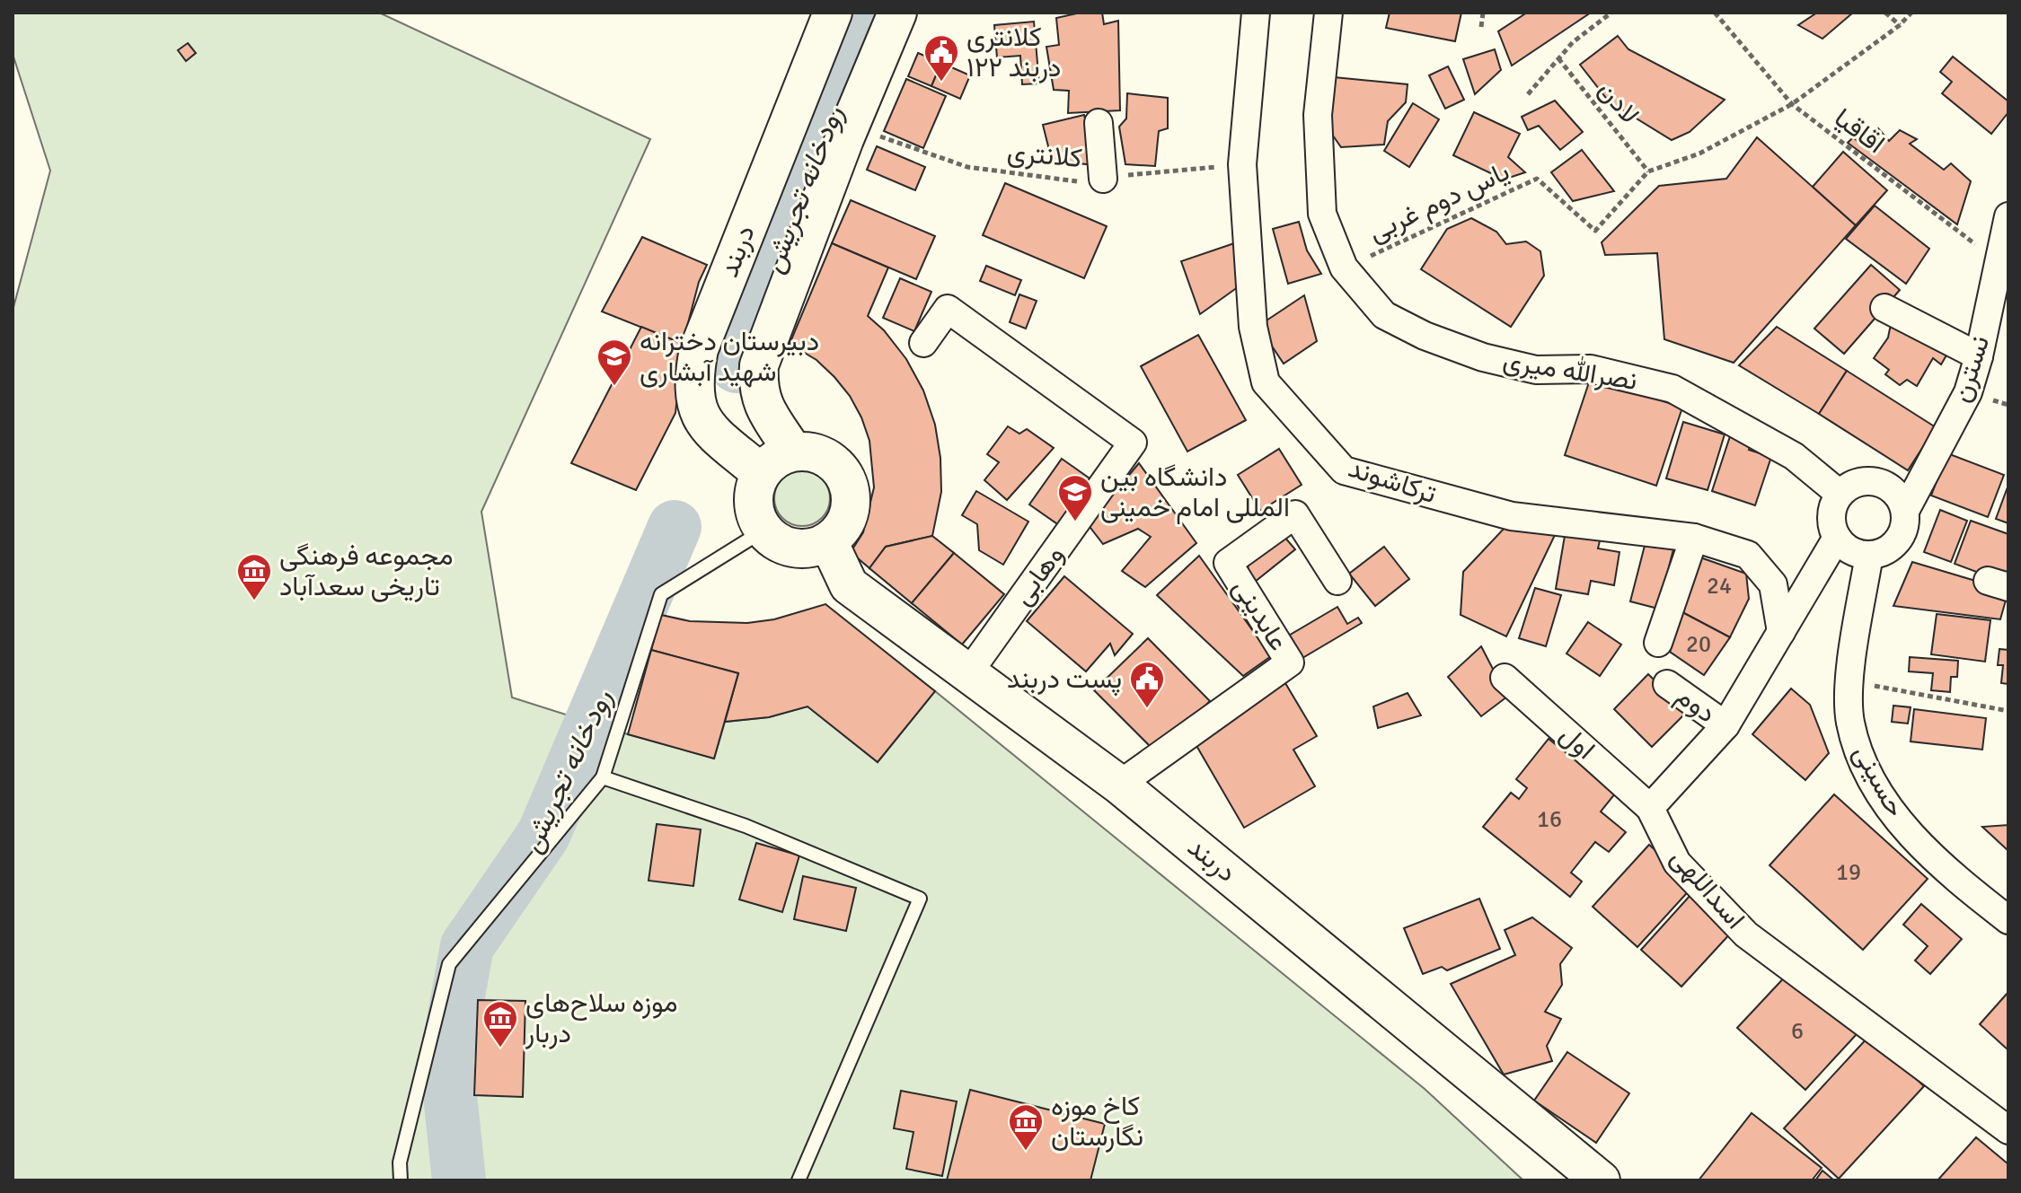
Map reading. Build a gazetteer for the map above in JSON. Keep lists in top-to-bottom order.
{
  "streets": {
    "main road": ["دربند"],
    "street": [
      "نسترن",
      "نصرالله میری",
      "ترکاشوند",
      "وهابی",
      "عابدینی",
      "دوم",
      "اول",
      "حسینی",
      "اسداللهی"
    ],
    "path": [
      "لادن",
      "اقاقیا",
      "کلانتری",
      "یاس دوم غربی"
    ]
  },
  "crossings": [
    ["لادن", "یاس دوم غربی"],
    ["اقاقیا", "یاس دوم غربی"],
    ["اقاقیا", "نسترن"],
    ["کلانتری", "ترکاشوند"],
    ["یاس دوم غربی", "نصرالله میری"],
    ["دربند", "وهابی"],
    ["دربند", "عابدینی"],
    ["نسترن", "نصرالله میری"],
    ["نسترن", "حسینی"],
    ["نصرالله میری", "حسینی"],
    ["اول", "اسداللهی"]
  ],
  "water": ["رودخانه تجریش"],
  "places": {
    "public building": ["کلانتری ۱۲۲ دربند", "پست دربند"],
    "school or university": ["دبیرستان دخترانه شهید آبشاری", "دانشگاه بین المللی امام خمینی"],
    "museum": ["مجموعه فرهنگی تاریخی سعدآباد", "موزه سلاح‌های دربار", "کاخ موزه نگارستان"]
  },
  "house_numbers": [
    "24",
    "20",
    "16",
    "19",
    "6"
  ]
}
